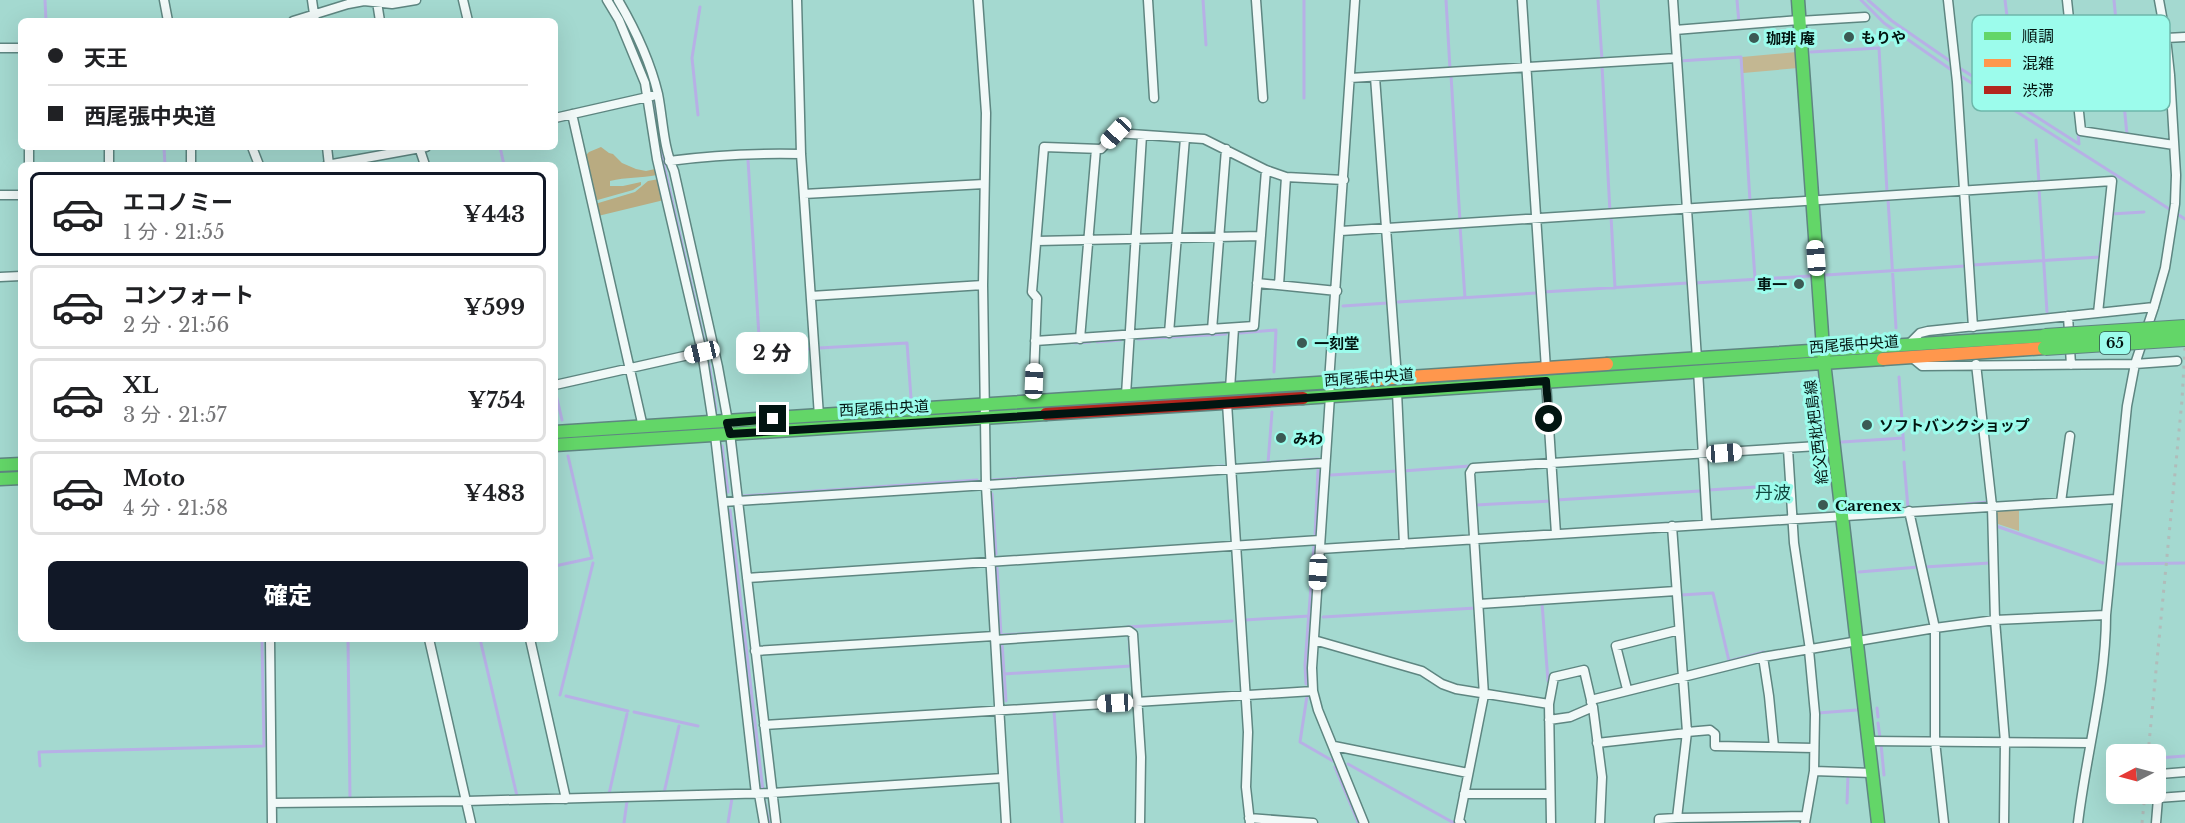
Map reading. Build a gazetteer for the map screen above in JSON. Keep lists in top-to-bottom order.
{
  "streets": {
    "main road": ["65", "西尾張中央道", "給父西枇杷島線"]
  },
  "crossings": [
    ["西尾張中央道", "給父西枇杷島線"]
  ],
  "districts": ["丹波"],
  "places": [
    "もりや",
    "珈琲 庵",
    "車一",
    "一刻堂",
    "ソフトバンクショップ",
    "みわ",
    "Carenex"
  ],
  "legend": ["順調", "混雑", "渋滞"],
  "north": "left",
  "page": {
    "banner": ["天王", "西尾張中央道"],
    "list": [
      {
        "name": "エコノミー",
        "note": "1 分 · 21:55",
        "value": "¥443"
      },
      {
        "name": "コンフォート",
        "note": "2 分 · 21:56",
        "value": "¥599"
      },
      {
        "name": "XL",
        "note": "3 分 · 21:57",
        "value": "¥754"
      },
      {
        "name": "Moto",
        "note": "4 分 · 21:58",
        "value": "¥483"
      }
    ],
    "bubble": "2 分",
    "buttons": "確定"
  }
}
